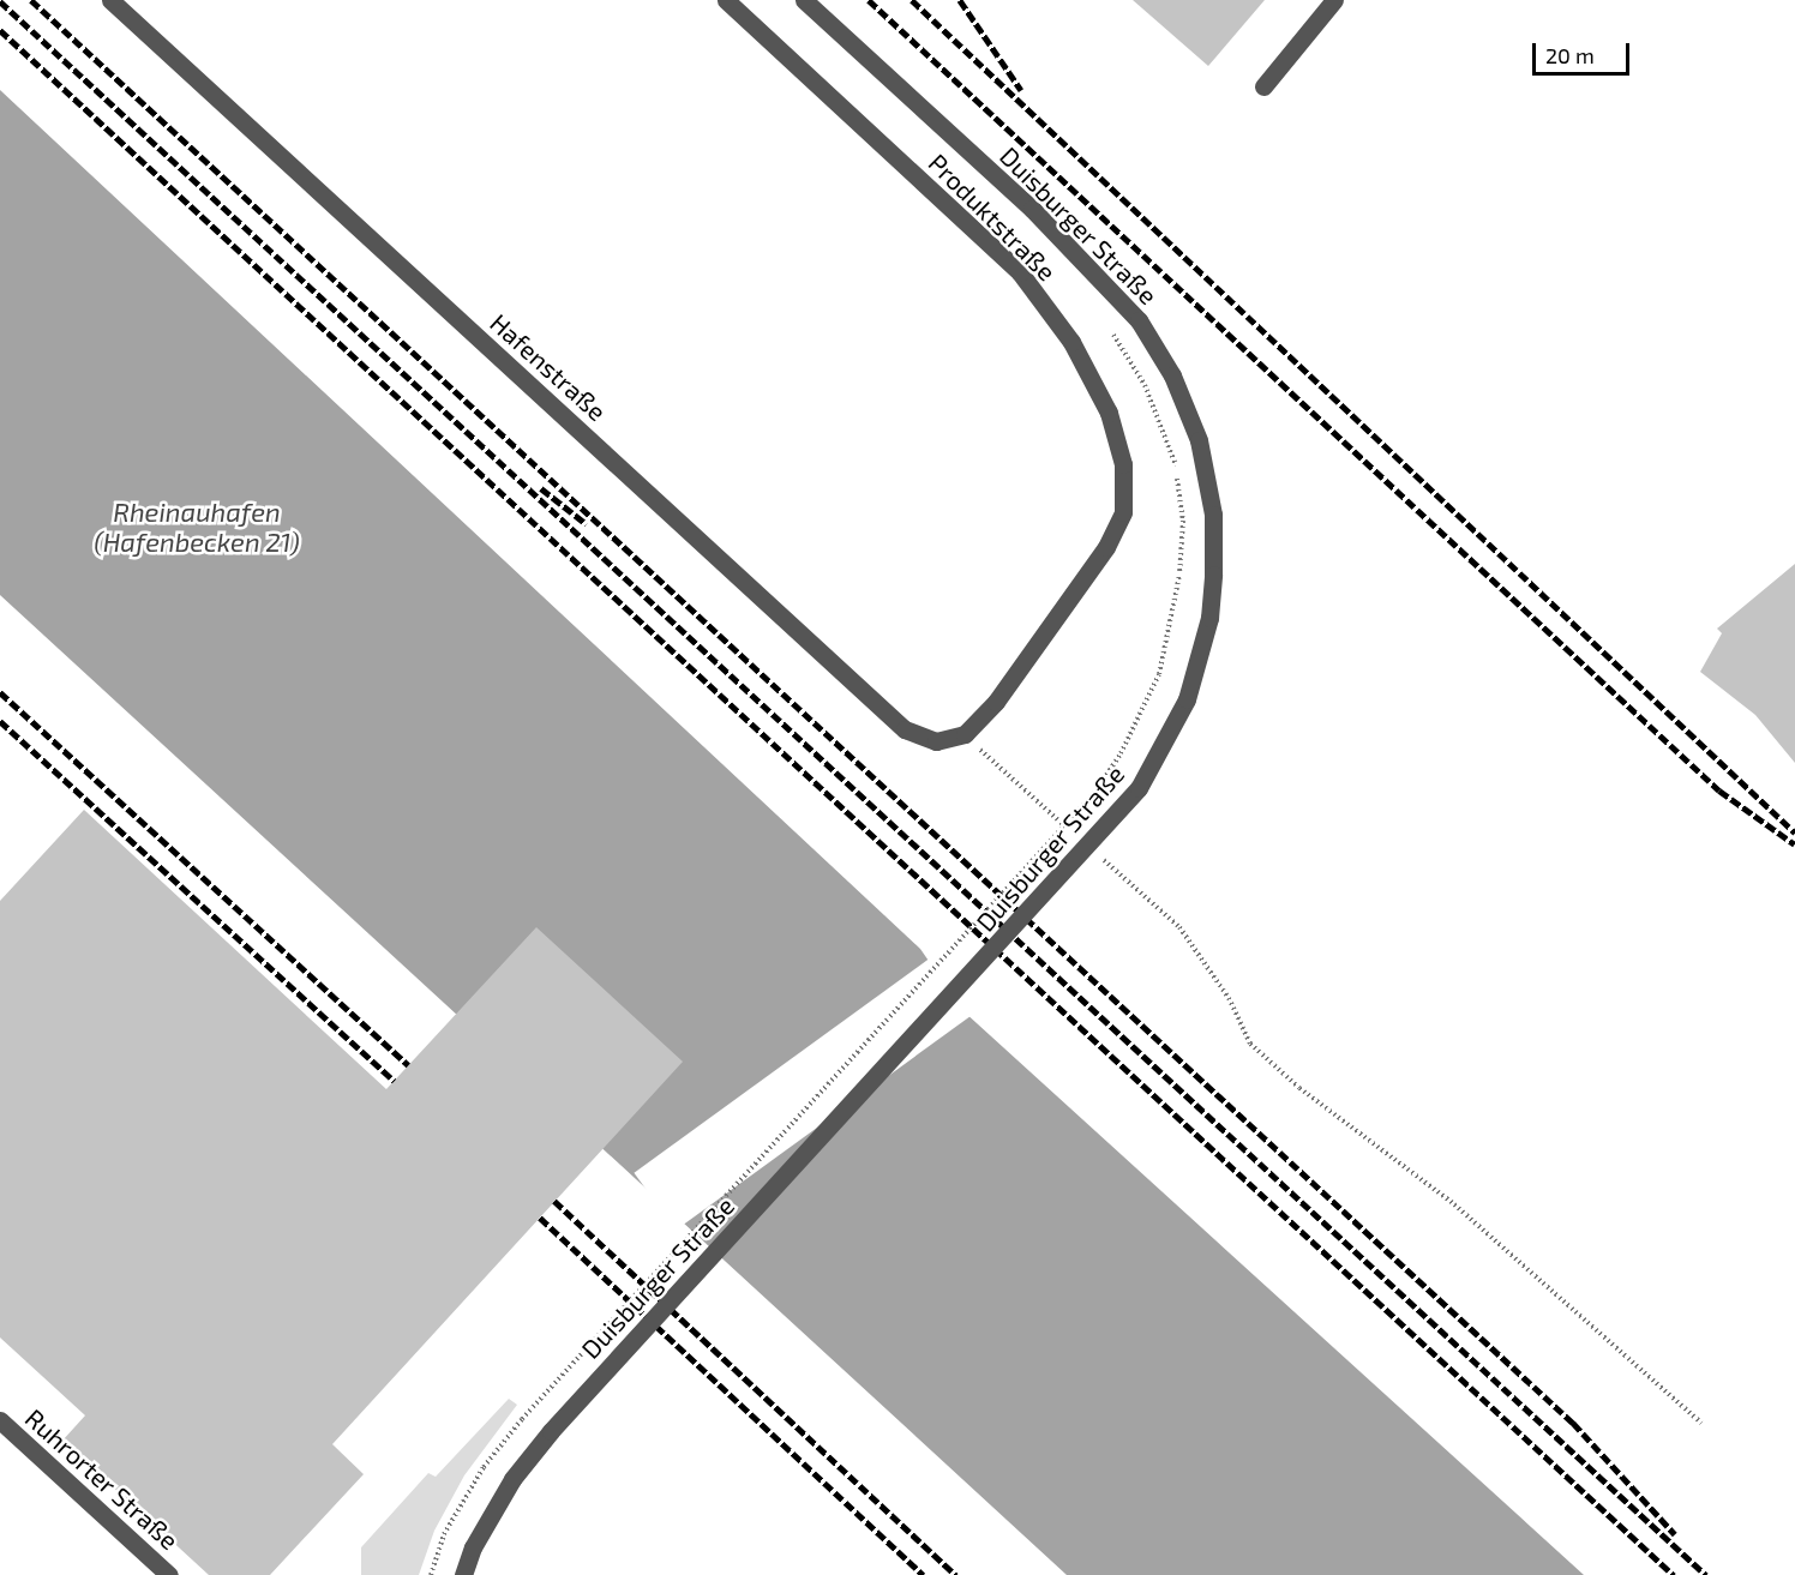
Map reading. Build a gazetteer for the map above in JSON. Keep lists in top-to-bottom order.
{
  "streets": {
    "street": [
      "Produktstraße",
      "Duisburger Straße",
      "Hafenstraße",
      "Ruhrorter Straße"
    ]
  },
  "crossings": [
    ["Produktstraße", "Hafenstraße"]
  ],
  "water": ["Rheinauhafen (Hafenbecken 21)"],
  "scale_bar": "20 m"
}
